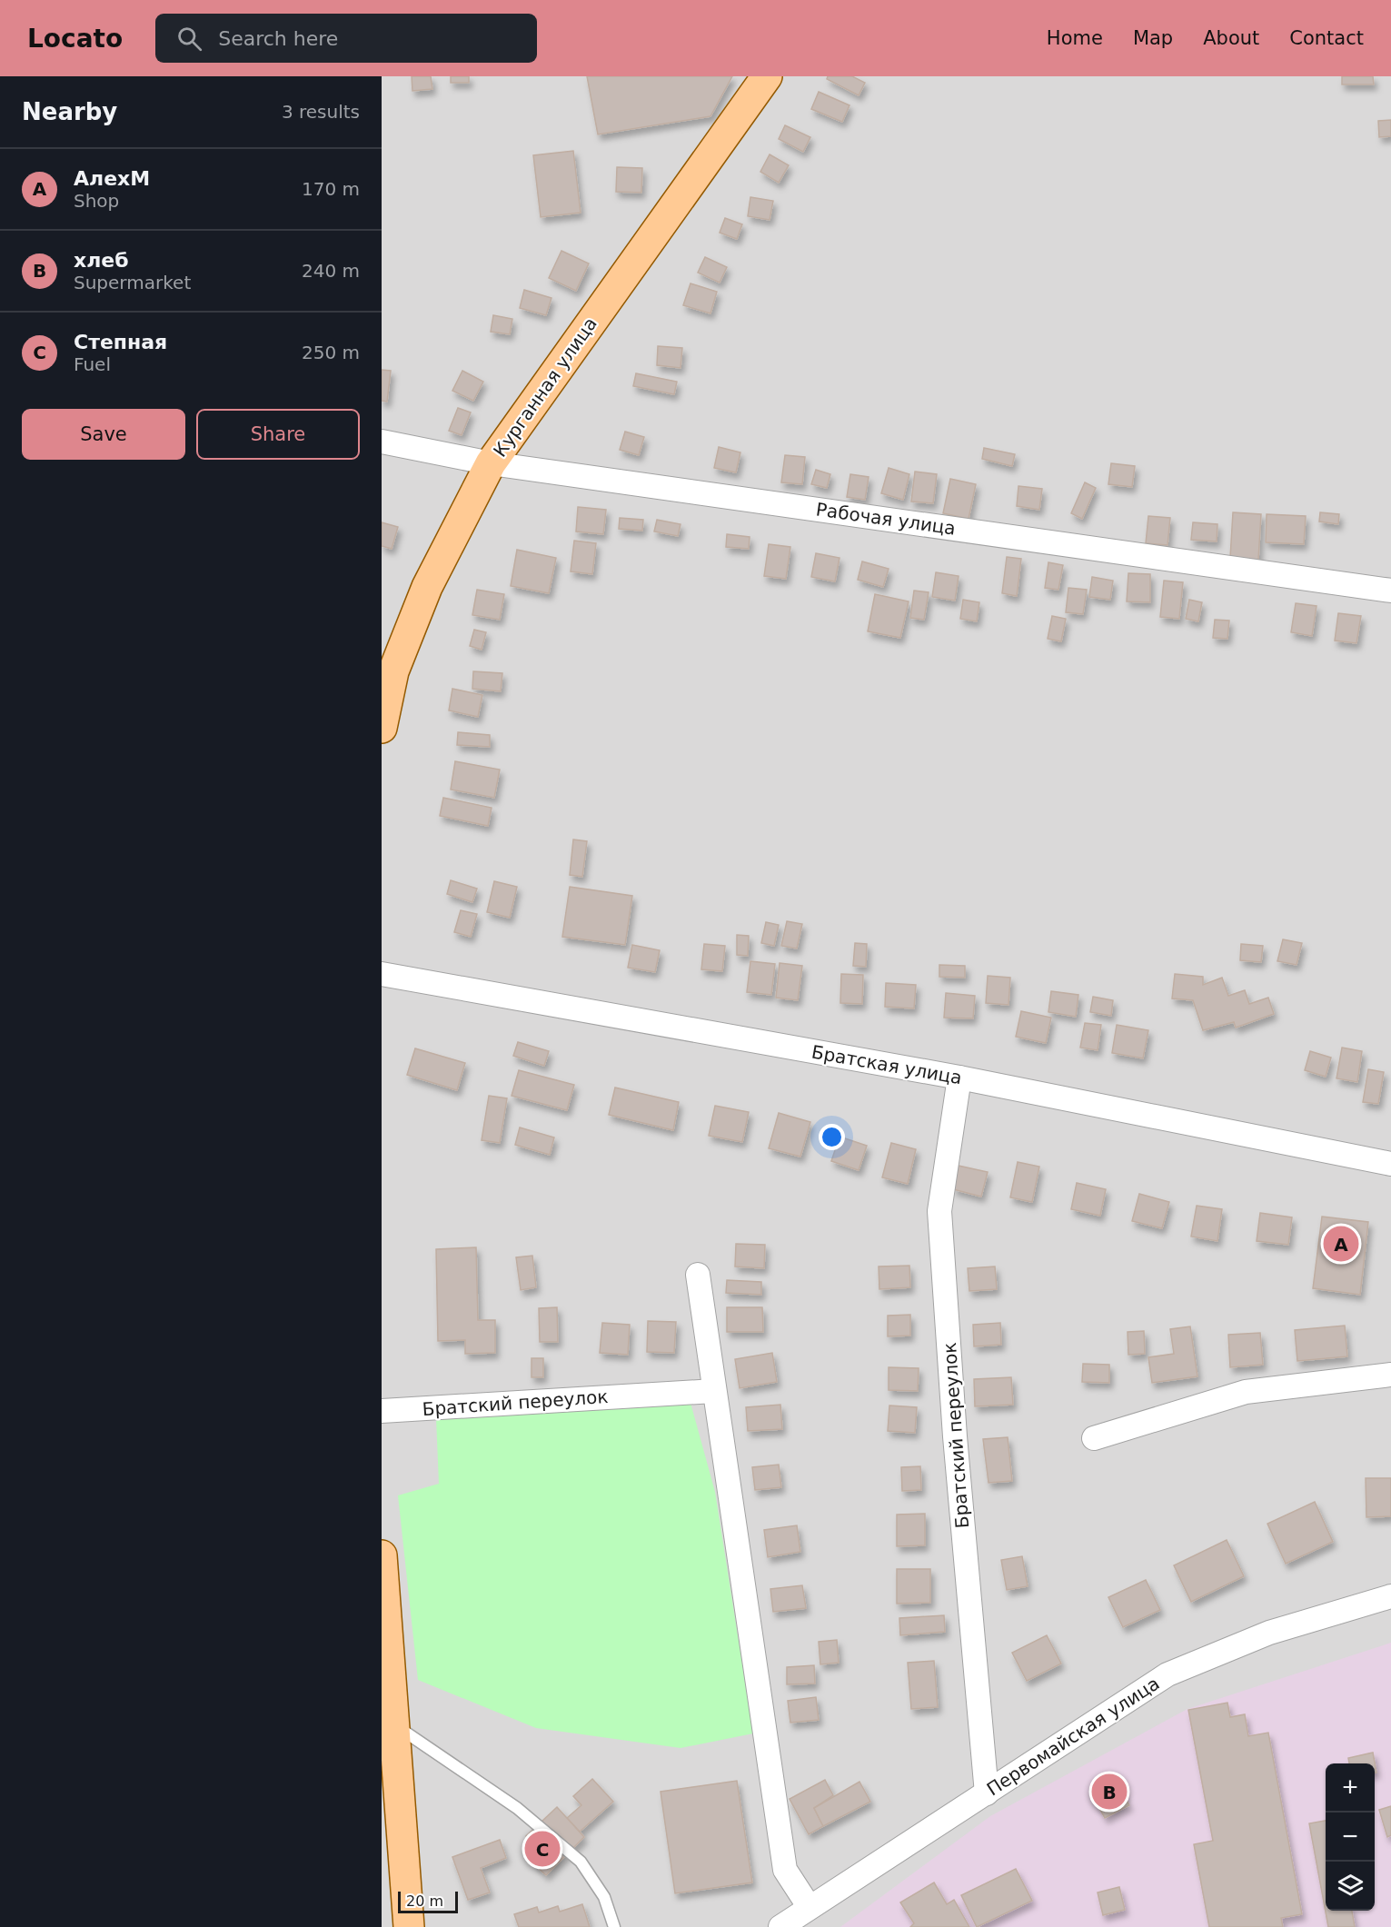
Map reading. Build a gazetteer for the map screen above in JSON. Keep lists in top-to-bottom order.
{
  "streets": {
    "main road": ["Курганная улица"],
    "street": [
      "Рабочая улица",
      "Братская улица",
      "Братский переулок",
      "Первомайская улица"
    ]
  },
  "crossings": [
    ["Курганная улица", "Рабочая улица"],
    ["Братская улица", "Братский переулок"],
    ["Братский переулок", "Первомайская улица"]
  ],
  "scale_bar": "20 m",
  "page": {
    "header": "Locato",
    "search": "Search here",
    "nav": [
      "Home",
      "Map",
      "About",
      "Contact"
    ],
    "heading": ["Nearby", "3 results"],
    "list": [
      {
        "mark": "A",
        "name": "АлехМ",
        "note": "Shop",
        "value": "170 m"
      },
      {
        "mark": "B",
        "name": "хлеб",
        "note": "Supermarket",
        "value": "240 m"
      },
      {
        "mark": "C",
        "name": "Степная",
        "note": "Fuel",
        "value": "250 m"
      }
    ],
    "buttons": ["Save", "Share"],
    "pins": ["A", "B", "C"],
    "map_buttons": ["+", "−"],
    "scale": "20 m"
  }
}
